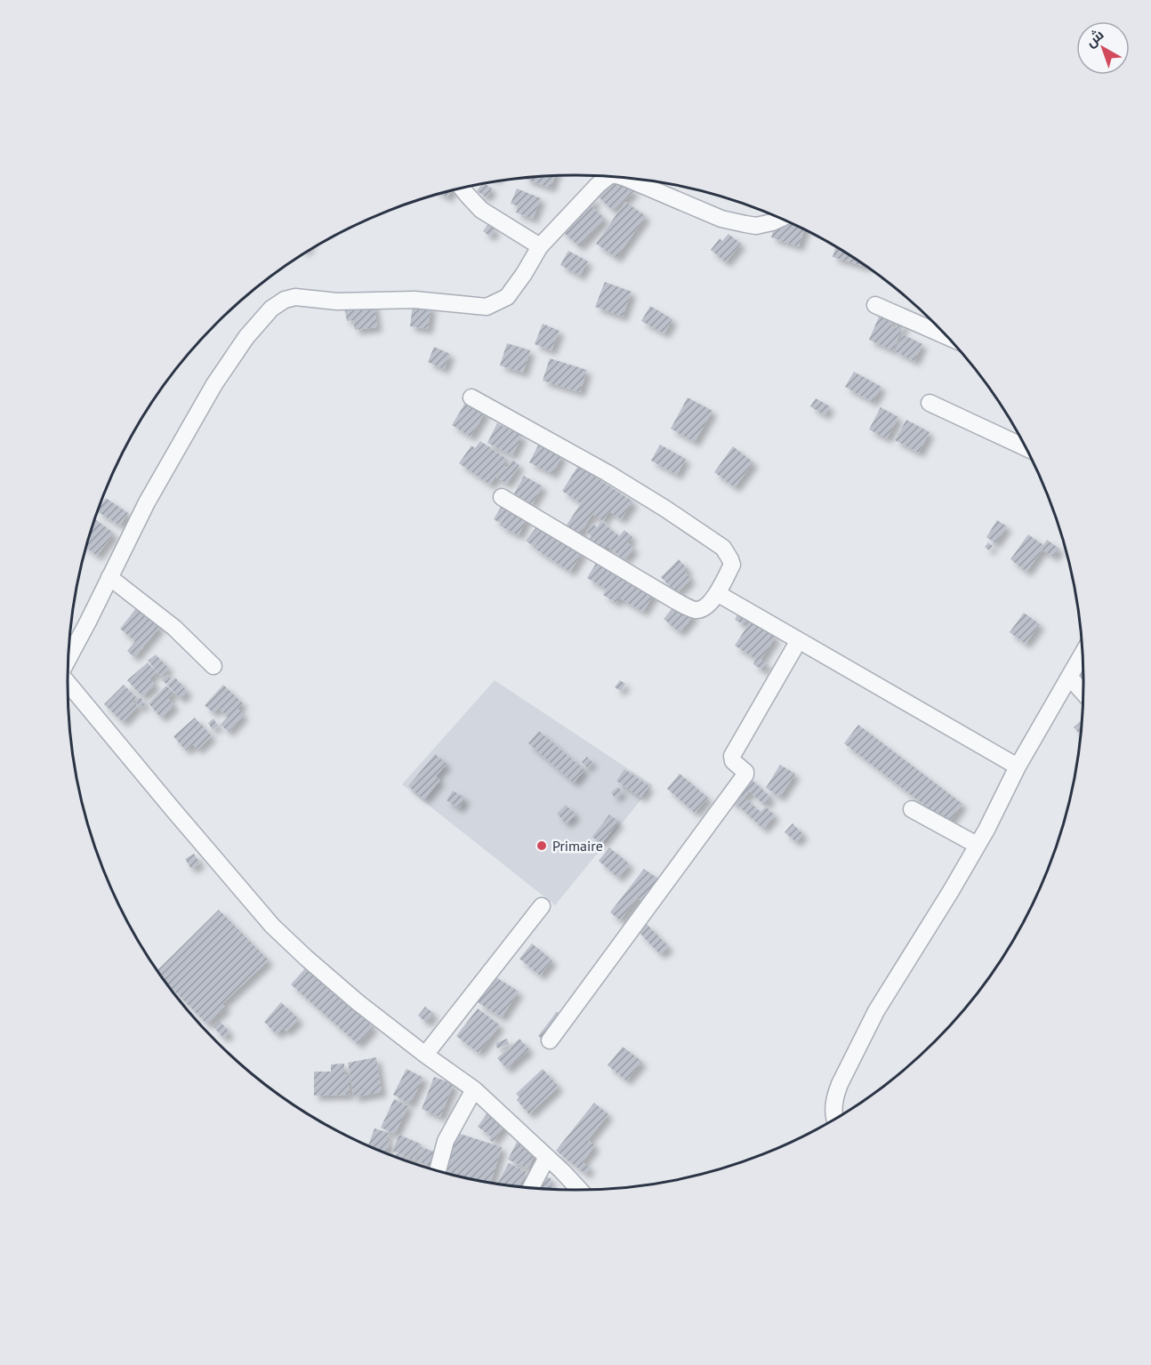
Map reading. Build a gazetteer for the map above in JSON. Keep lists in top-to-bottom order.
{
  "places": ["Primaire"],
  "north": "top left"
}
